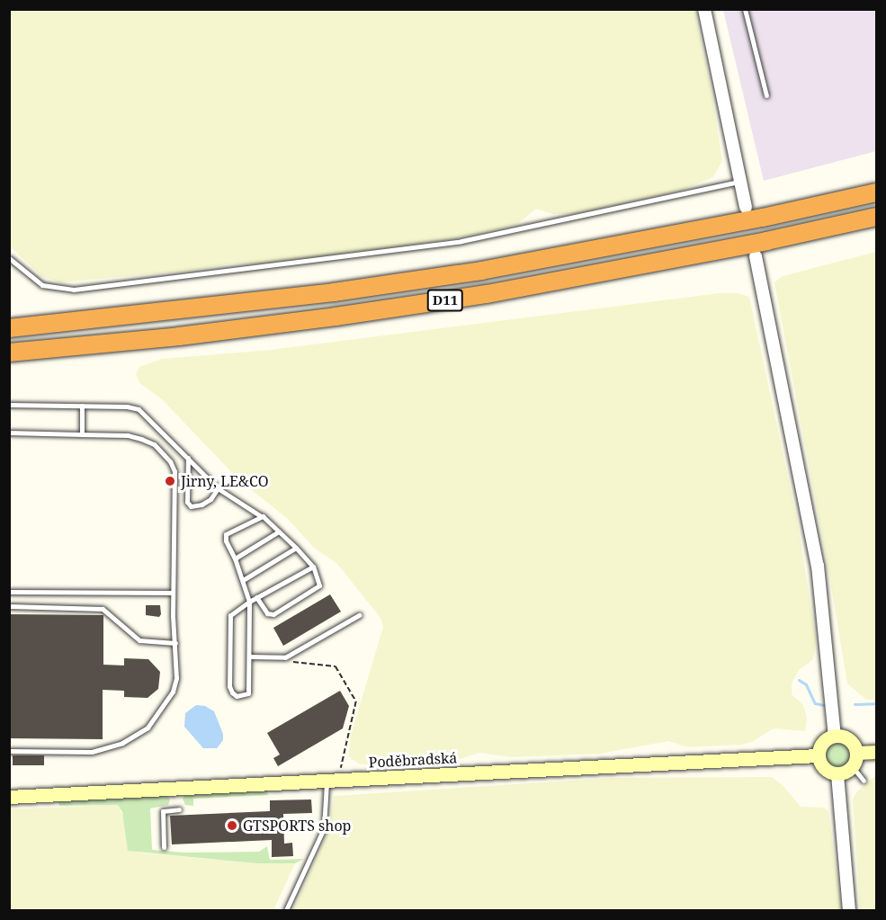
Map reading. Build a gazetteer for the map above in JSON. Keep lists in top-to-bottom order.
{
  "streets": {
    "highway": ["D11"],
    "main road": ["Poděbradská"]
  },
  "places": ["Jirny, LE&CO", "GTSPORTS shop"]
}
